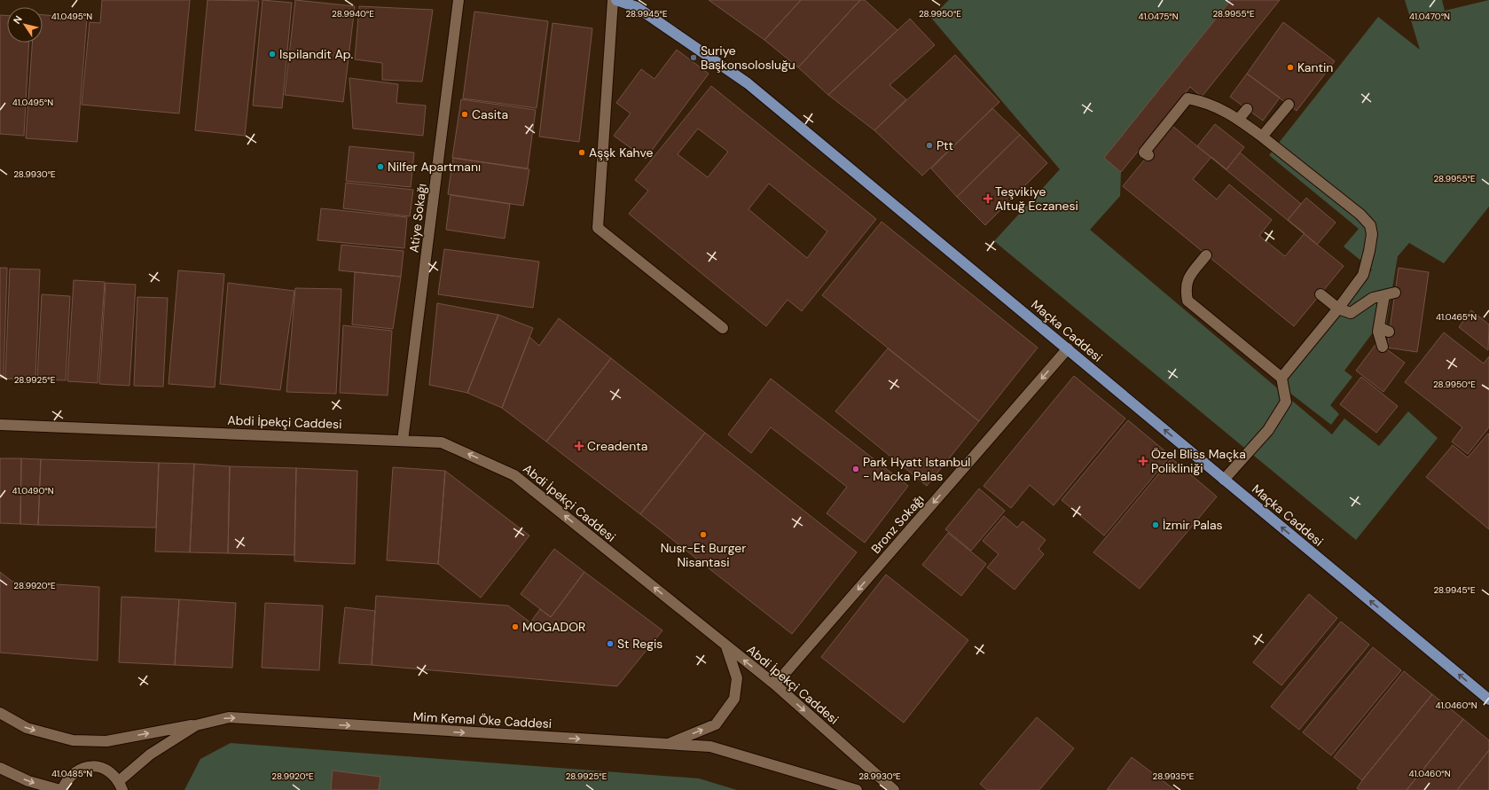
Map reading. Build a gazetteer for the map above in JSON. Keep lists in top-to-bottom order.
{
  "streets": {
    "main road": ["Maçka Caddesi"],
    "street": [
      "Atiye Sokağı",
      "Abdi İpekçi Caddesi",
      "Bronz Sokağı",
      "Mim Kemal Öke Caddesi"
    ]
  },
  "crossings": [
    ["Atiye Sokağı", "Abdi İpekçi Caddesi"],
    ["Maçka Caddesi", "Bronz Sokağı"],
    ["Abdi İpekçi Caddesi", "Bronz Sokağı"]
  ],
  "one_way": ["Maçka Caddesi", "Bronz Sokağı", "Mim Kemal Öke Caddesi"],
  "places": {
    "other": [
      "Ispilandit Ap.",
      "Suriye Başkonsolosluğu",
      "Kantin",
      "Casita",
      "Ptt",
      "Aşşk Kahve",
      "Nilfer Apartmanı",
      "Park Hyatt Istanbul - Macka Palas",
      "İzmir Palas",
      "Nusr-Et Burger Nisantasi",
      "MOGADOR",
      "St Regis"
    ],
    "health": ["Teşvikiye Altuğ Eczanesi", "Creadenta", "Özel Bliss Maçka Polikliniği"]
  },
  "north": "top left",
  "coordinates": [
    "28.9940°E",
    "28.9945°E",
    "28.9950°E",
    "28.9955°E",
    "41.0495°N",
    "41.0475°N",
    "41.0470°N",
    "28.9930°E",
    "41.0465°N",
    "28.9925°E",
    "41.0490°N",
    "28.9920°E",
    "41.0460°N",
    "41.0485°N",
    "28.9935°E"
  ]
}
